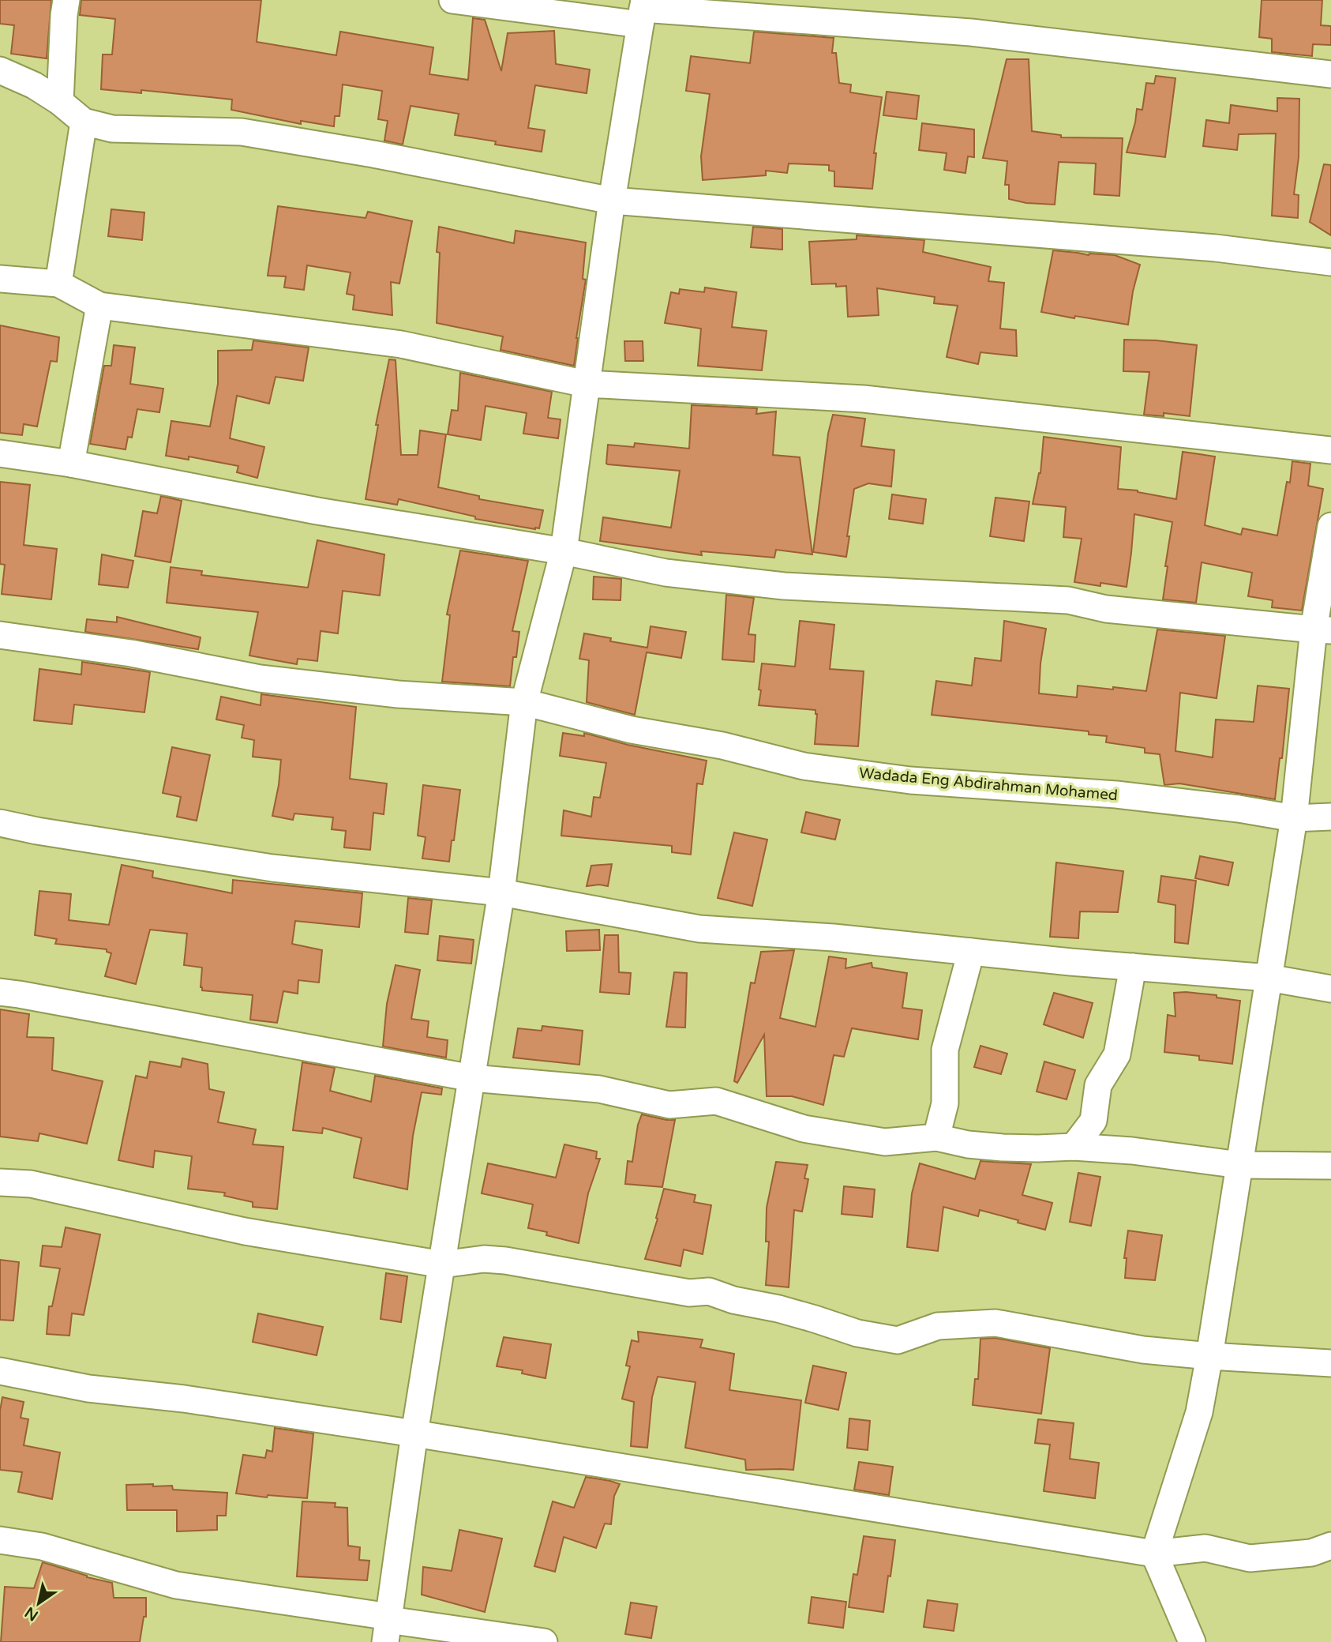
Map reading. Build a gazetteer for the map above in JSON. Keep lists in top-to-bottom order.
{
  "streets": {
    "street": ["Wadada Eng Abdirahman Mohamed"]
  },
  "north": "bottom left"
}
